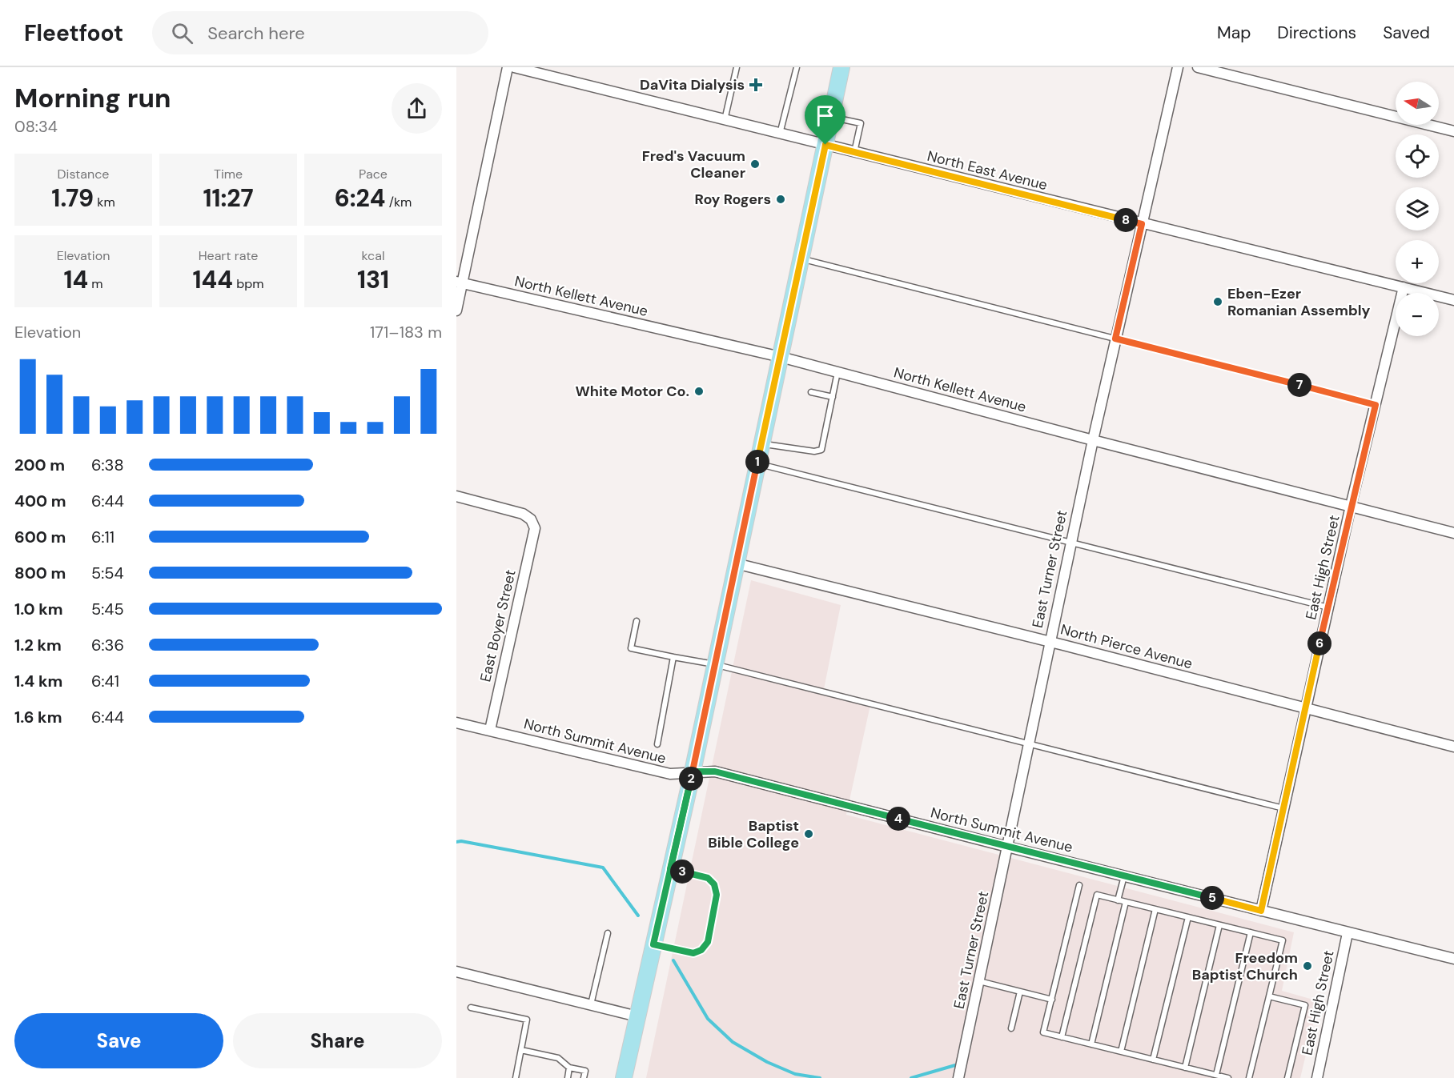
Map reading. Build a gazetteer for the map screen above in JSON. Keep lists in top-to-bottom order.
{
  "streets": {
    "street": [
      "North East Avenue",
      "North Kellett Avenue",
      "East High Street",
      "East Turner Street",
      "East Boyer Street",
      "North Pierce Avenue",
      "North Summit Avenue"
    ]
  },
  "crossings": [
    ["North East Avenue", "East High Street"],
    ["North East Avenue", "East Turner Street"],
    ["North Kellett Avenue", "East High Street"],
    ["North Kellett Avenue", "East Turner Street"],
    ["East High Street", "North Pierce Avenue"],
    ["East High Street", "North Summit Avenue"],
    ["East Turner Street", "North Pierce Avenue"],
    ["East Turner Street", "North Summit Avenue"],
    ["East Boyer Street", "North Summit Avenue"]
  ],
  "places": {
    "health": ["DaVita Dialysis"],
    "other": [
      "Fred's Vacuum Cleaner",
      "Roy Rogers",
      "Eben-Ezer Romanian Assembly",
      "White Motor Co.",
      "Baptist Bible College",
      "Freedom Baptist Church"
    ]
  },
  "north": "left",
  "page": {
    "header": "Fleetfoot",
    "search": "Search here",
    "nav": ["Map", "Directions", "Saved"],
    "heading": ["Morning run", "08:34"],
    "map_buttons": ["+", "−"],
    "stats": [
      ["Distance", "1.79 km"],
      ["Time", "11:27"],
      ["Pace", "6:24 /km"],
      ["Elevation", "14 m"],
      ["Heart rate", "144 bpm"],
      ["kcal", "131"]
    ],
    "pins": [
      "8",
      "7",
      "1",
      "6",
      "2",
      "4",
      "3",
      "5"
    ],
    "chart": ["Elevation", "171–183 m"],
    "list": [
      {
        "name": "200 m",
        "note": "6:38"
      },
      {
        "name": "400 m",
        "note": "6:44"
      },
      {
        "name": "600 m",
        "note": "6:11"
      },
      {
        "name": "800 m",
        "note": "5:54"
      },
      {
        "name": "1.0 km",
        "note": "5:45"
      },
      {
        "name": "1.2 km",
        "note": "6:36"
      },
      {
        "name": "1.4 km",
        "note": "6:41"
      },
      {
        "name": "1.6 km",
        "note": "6:44"
      }
    ],
    "buttons": ["Save", "Share"]
  }
}
